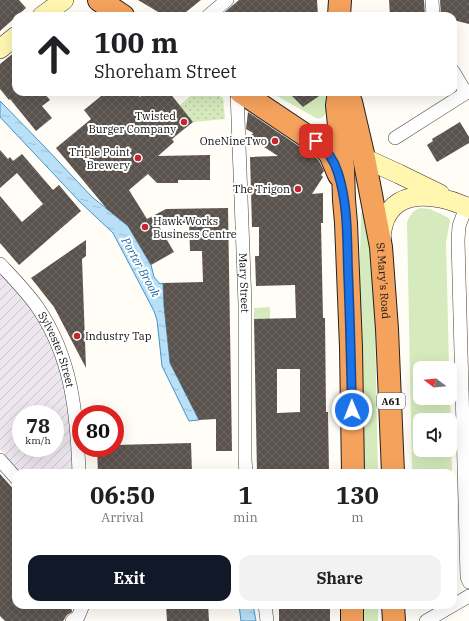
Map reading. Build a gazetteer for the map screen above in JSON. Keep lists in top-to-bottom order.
{
  "streets": {
    "highway": ["St Mary's Road", "A61"],
    "street": ["Mary Street", "Sylvester Street"]
  },
  "water": ["Porter Brook"],
  "places": [
    "Twisted Burger Company",
    "OneNineTwo",
    "Triple Point Brewery",
    "The Trigon",
    "Hawk Works Business Centre",
    "Industry Tap"
  ],
  "north": "left",
  "page": {
    "turn": ["100 m", "Shoreham Street"],
    "speed": "78 km/h",
    "limit": "80",
    "eta": [
      "06:50",
      "Arrival",
      "1",
      "min",
      "130",
      "m"
    ],
    "buttons": ["Exit", "Share"]
  }
}
